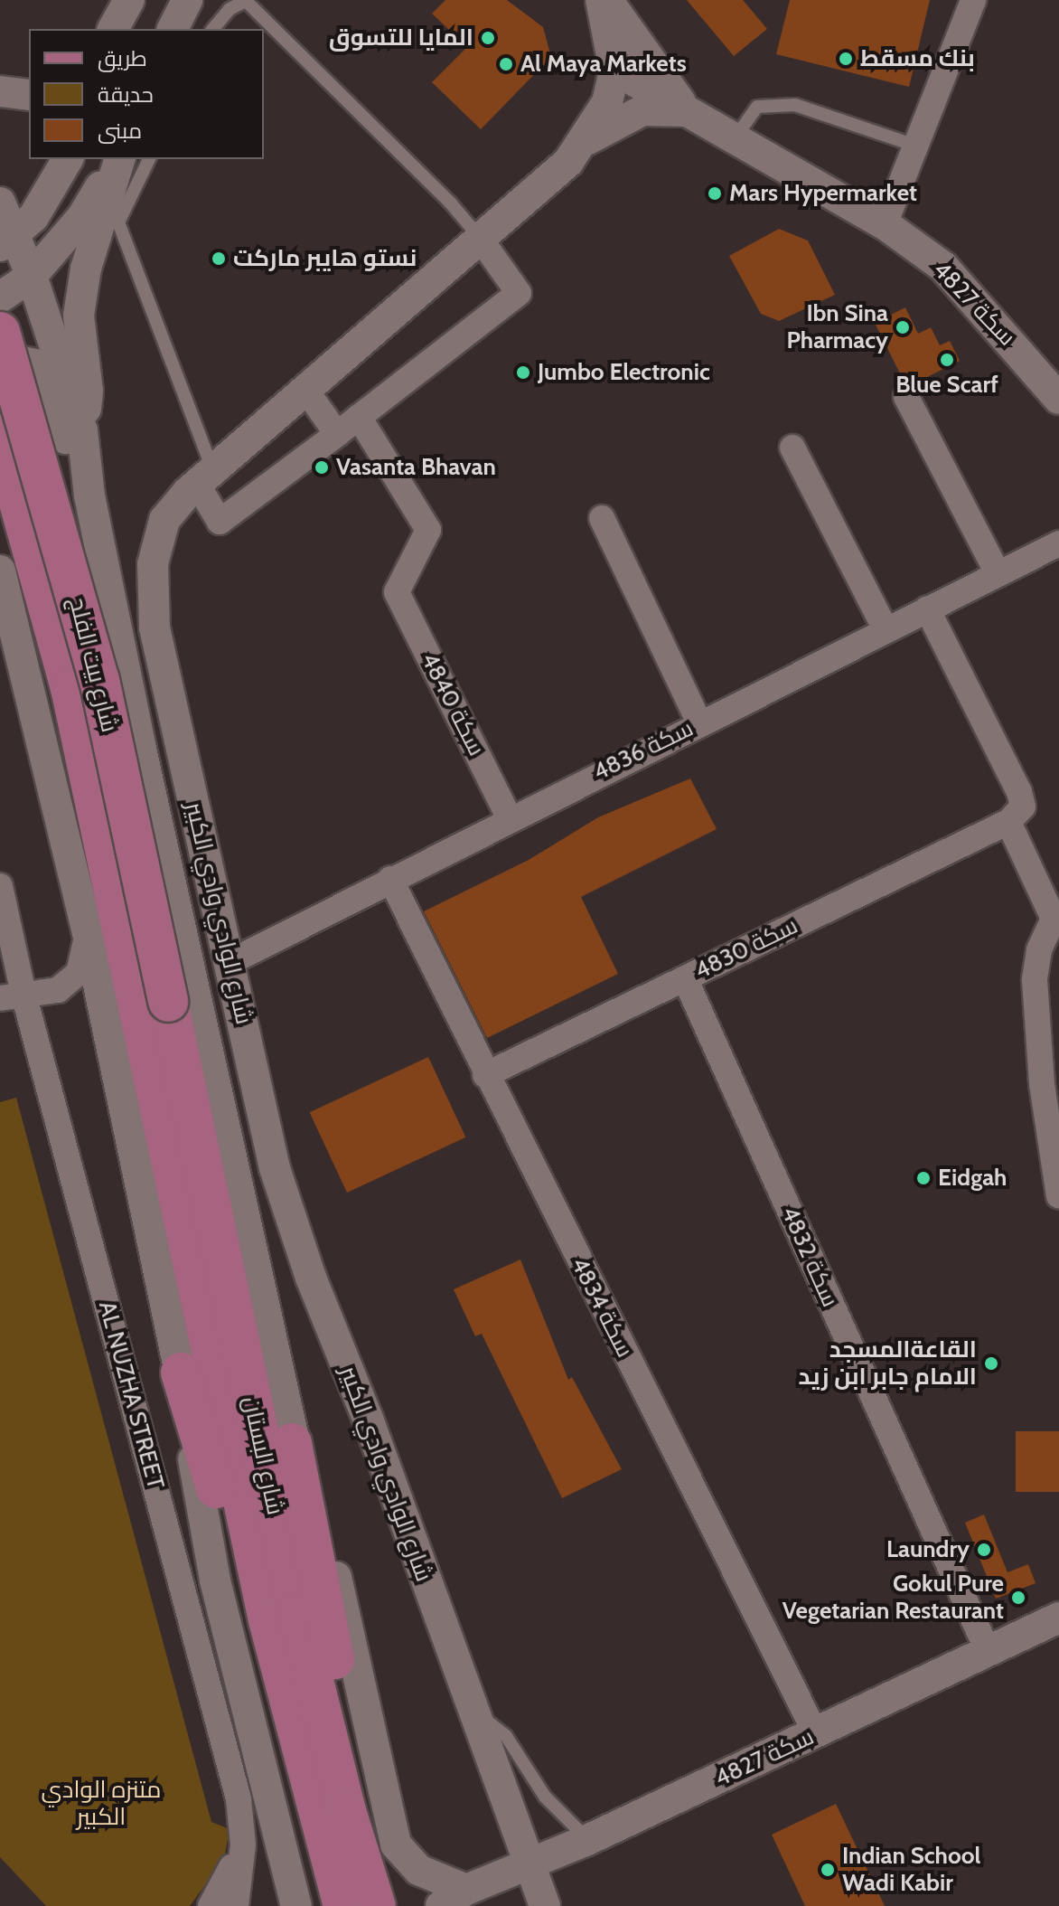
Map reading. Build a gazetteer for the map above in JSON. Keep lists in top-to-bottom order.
{
  "streets": {
    "main road": ["شارع بيت الفلج", "شارع البستان"],
    "street": [
      "سكة 4827",
      "سكة 4840",
      "سكة 4836",
      "شارع الوادي وادي الكبير",
      "سكة 4830",
      "سكة 4832",
      "سكة 4834",
      "AL NUZHA STREET"
    ]
  },
  "crossings": [
    ["سكة 4827", "شارع الوادي وادي الكبير"],
    ["سكة 4827", "سكة 4832"],
    ["سكة 4827", "سكة 4834"],
    ["شارع بيت الفلج", "شارع البستان"],
    ["سكة 4840", "سكة 4836"],
    ["سكة 4836", "شارع الوادي وادي الكبير"],
    ["سكة 4836", "سكة 4834"],
    ["سكة 4830", "سكة 4832"],
    ["سكة 4830", "سكة 4834"]
  ],
  "parks": ["متنزه الوادي الكبير"],
  "places": [
    "المايا للتسوق",
    "بنك مسقط",
    "Al Maya Markets",
    "Mars Hypermarket",
    "نستو هايبر ماركت",
    "Ibn Sina Pharmacy",
    "Blue Scarf",
    "Jumbo Electronic",
    "Vasanta Bhavan",
    "Eidgah",
    "القاعةالمسجد الامام جابر ابن زيد",
    "Laundry",
    "Gokul Pure Vegetarian Restaurant",
    "Indian School Wadi Kabir"
  ],
  "legend": ["طريق", "حديقة", "مبنى"]
}
